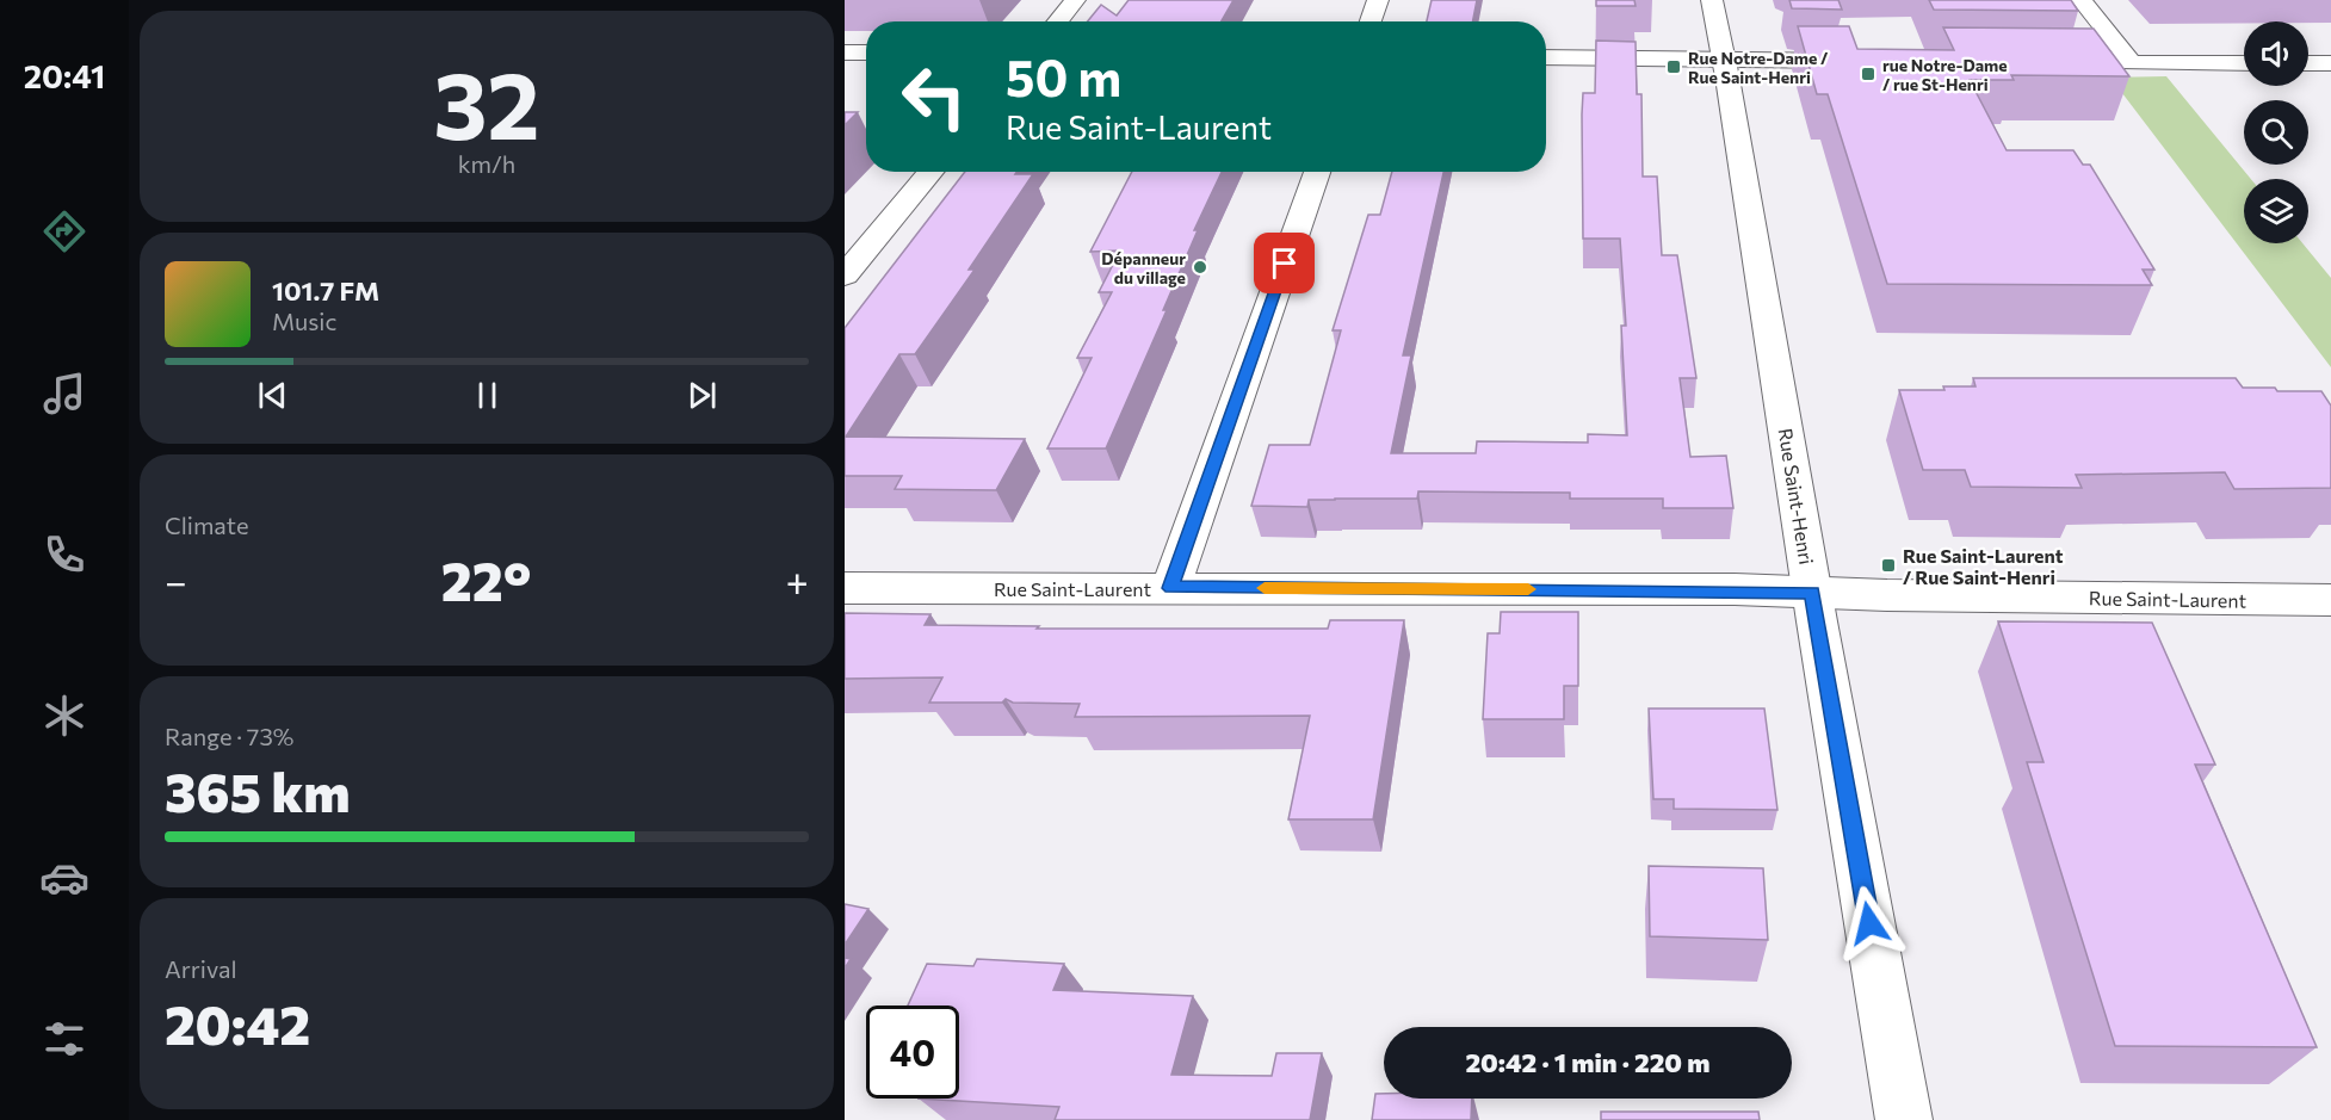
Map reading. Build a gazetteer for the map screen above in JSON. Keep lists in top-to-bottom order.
{
  "streets": {
    "street": ["Rue Saint-Henri", "Rue Saint-Laurent"]
  },
  "crossings": [
    ["Rue Saint-Henri", "Rue Saint-Laurent"]
  ],
  "places": {
    "transit": ["Rue Notre-Dame / Rue Saint-Henri", "rue Notre-Dame / rue St-Henri", "Rue Saint-Laurent / Rue Saint-Henri"],
    "other": ["Dépanneur du village"]
  },
  "page": {
    "tabs": "20:41",
    "tile": [
      ["32", "km/h"],
      "Climate",
      ["Range · 73%", "365 km"],
      ["Arrival", "20:42"]
    ],
    "turn": ["50 m", "Rue Saint-Laurent"],
    "song": ["101.7 FM", "Music"],
    "heat": ["−", "22°", "+"],
    "limit": "40",
    "trip": "20:42 · 1 min · 220 m"
  }
}
